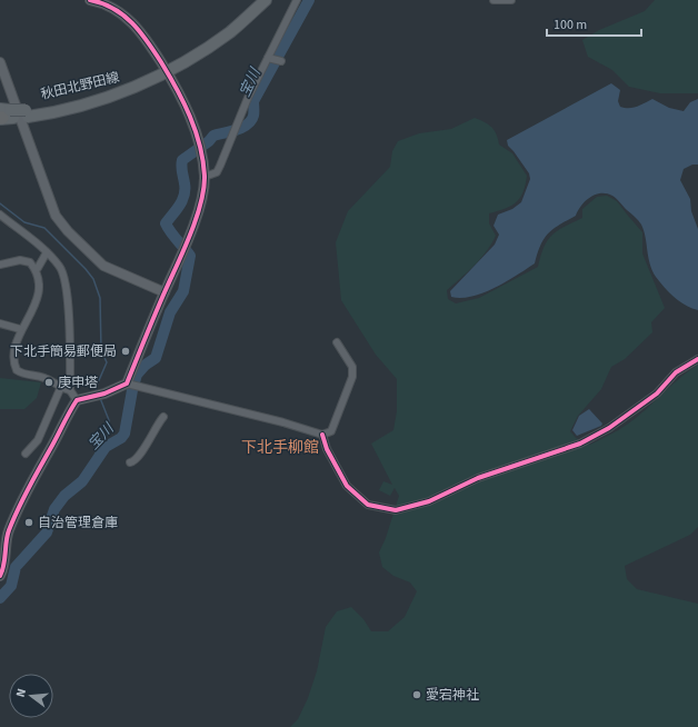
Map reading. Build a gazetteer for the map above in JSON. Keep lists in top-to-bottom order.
{
  "streets": {
    "main road": ["秋田北野田線"]
  },
  "districts": ["下北手柳館"],
  "water": ["宝川"],
  "places": [
    "下北手簡易郵便局",
    "庚申塔",
    "自治管理倉庫",
    "愛宕神社"
  ],
  "scale_bar": "100 m",
  "north": "left"
}
